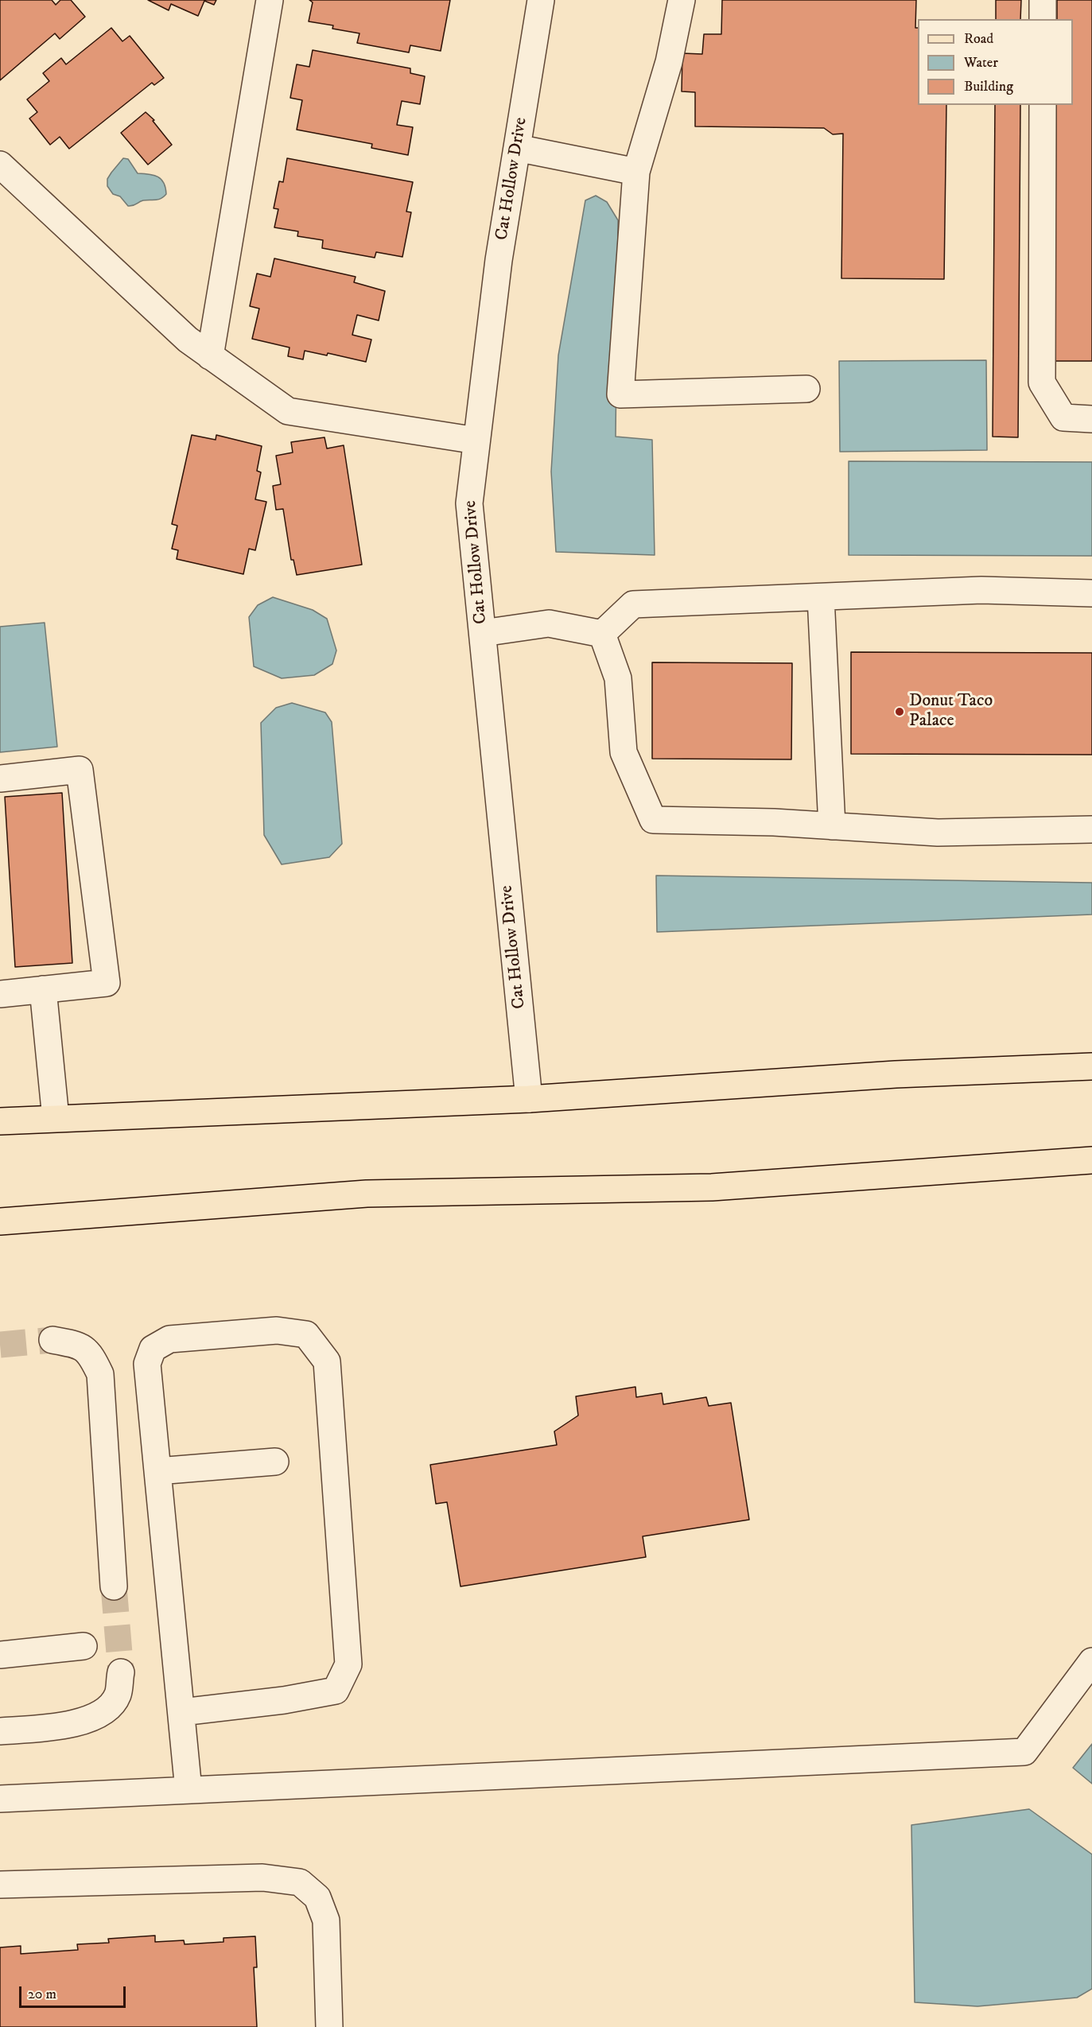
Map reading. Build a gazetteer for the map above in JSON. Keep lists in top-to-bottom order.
{
  "streets": {
    "street": ["Cat Hollow Drive"]
  },
  "places": ["Donut Taco Palace"],
  "legend": ["Road", "Water", "Building"],
  "scale_bar": "20 m"
}
